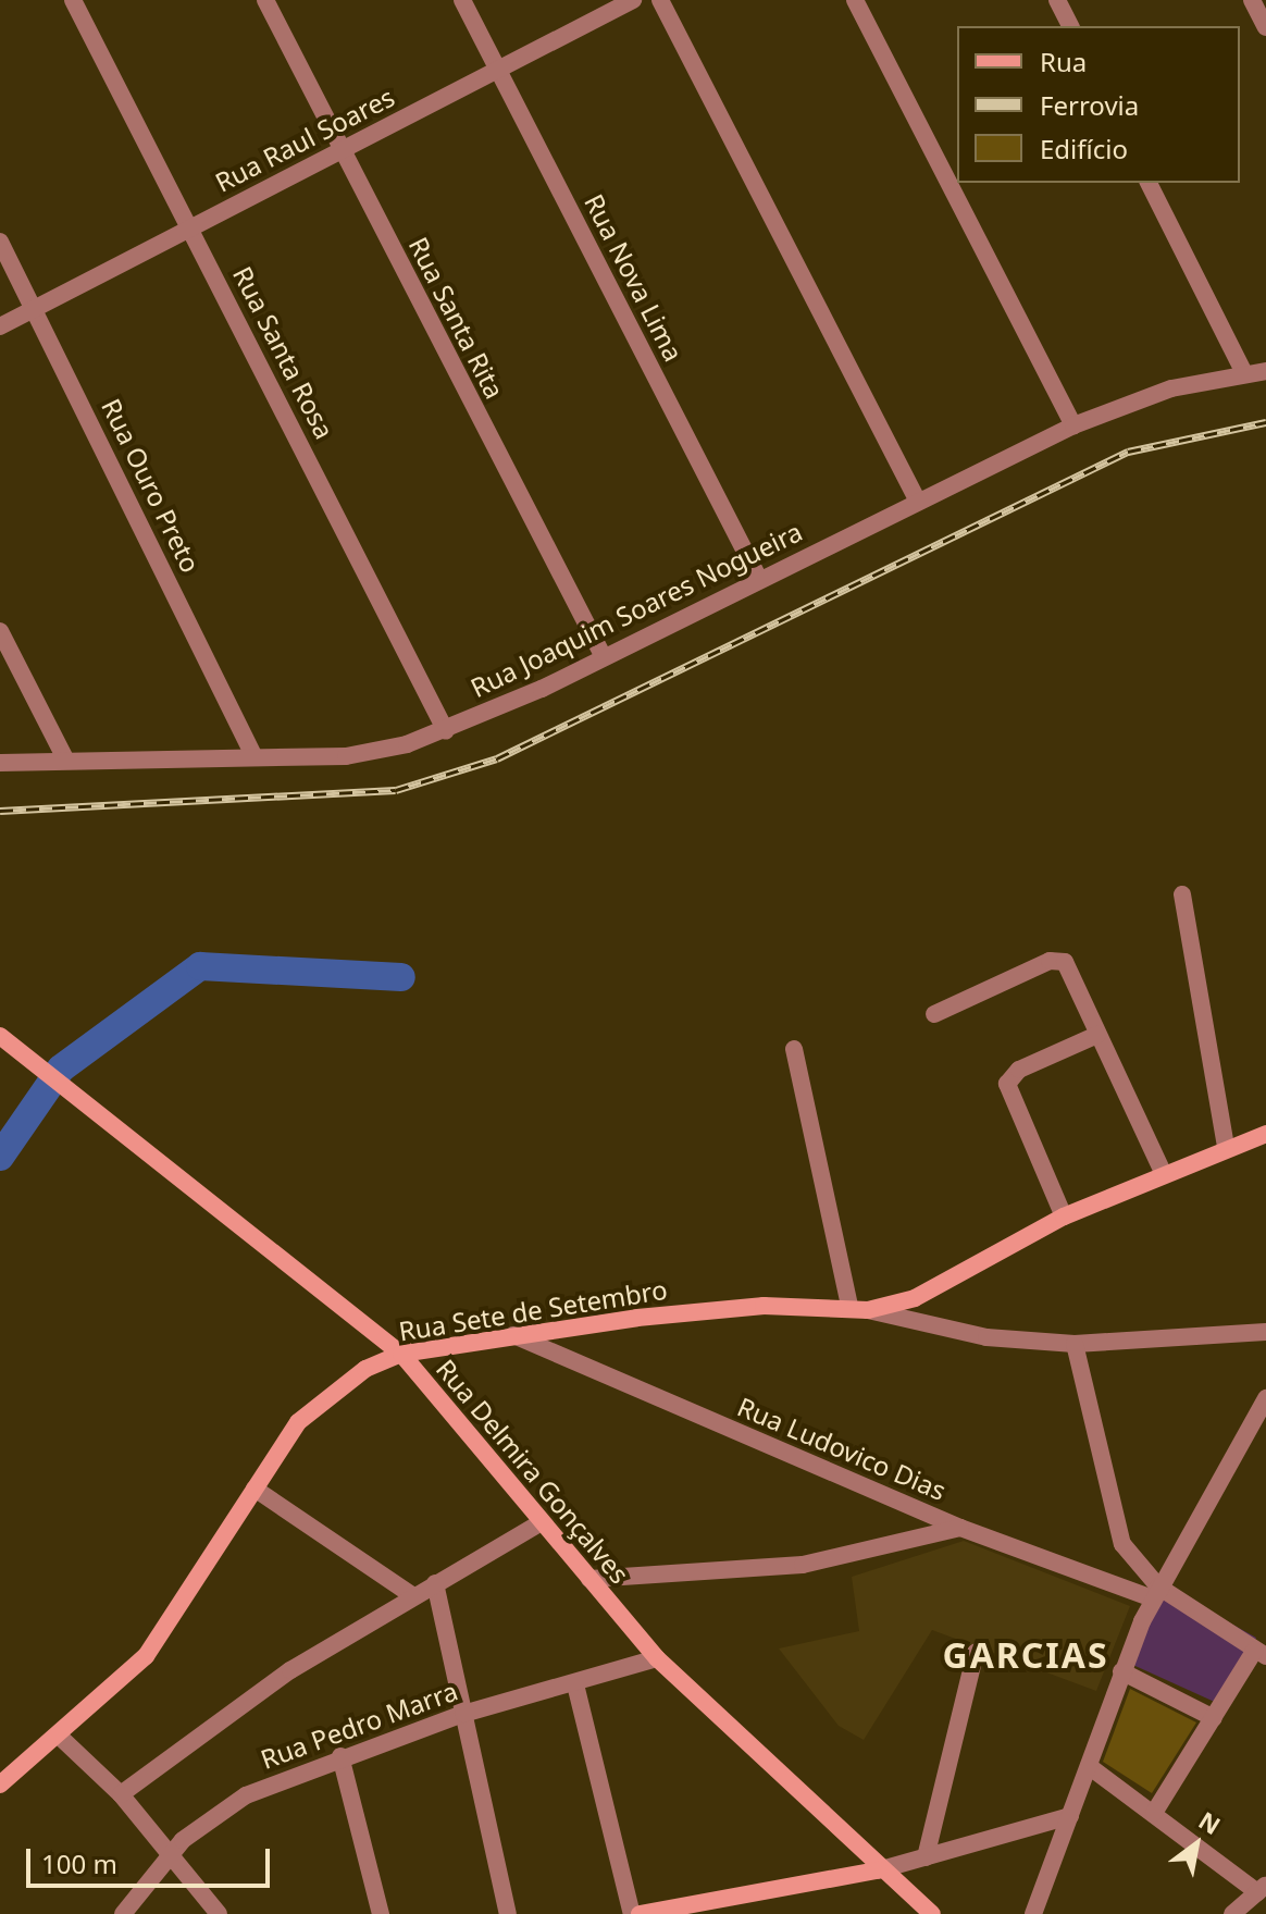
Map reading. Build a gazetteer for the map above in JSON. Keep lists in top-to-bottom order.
{
  "streets": {
    "street": [
      "Rua Raul Soares",
      "Rua Nova Lima",
      "Rua Santa Rita",
      "Rua Santa Rosa",
      "Rua Ouro Preto",
      "Rua Joaquim Soares Nogueira",
      "Rua Sete de Setembro",
      "Rua Ludovico Dias",
      "Rua Delmira Gonçalves",
      "Rua Pedro Marra"
    ]
  },
  "crossings": [
    ["Rua Raul Soares", "Rua Nova Lima"],
    ["Rua Raul Soares", "Rua Santa Rita"],
    ["Rua Raul Soares", "Rua Santa Rosa"],
    ["Rua Raul Soares", "Rua Ouro Preto"],
    ["Rua Nova Lima", "Rua Joaquim Soares Nogueira"],
    ["Rua Santa Rita", "Rua Joaquim Soares Nogueira"],
    ["Rua Santa Rosa", "Rua Joaquim Soares Nogueira"],
    ["Rua Ouro Preto", "Rua Joaquim Soares Nogueira"],
    ["Rua Sete de Setembro", "Rua Ludovico Dias"],
    ["Rua Sete de Setembro", "Rua Delmira Gonçalves"],
    ["Rua Delmira Gonçalves", "Rua Pedro Marra"]
  ],
  "districts": ["GARCIAS"],
  "legend": ["Rua", "Ferrovia", "Edifício"],
  "scale_bar": "100 m",
  "north": "top right"
}
